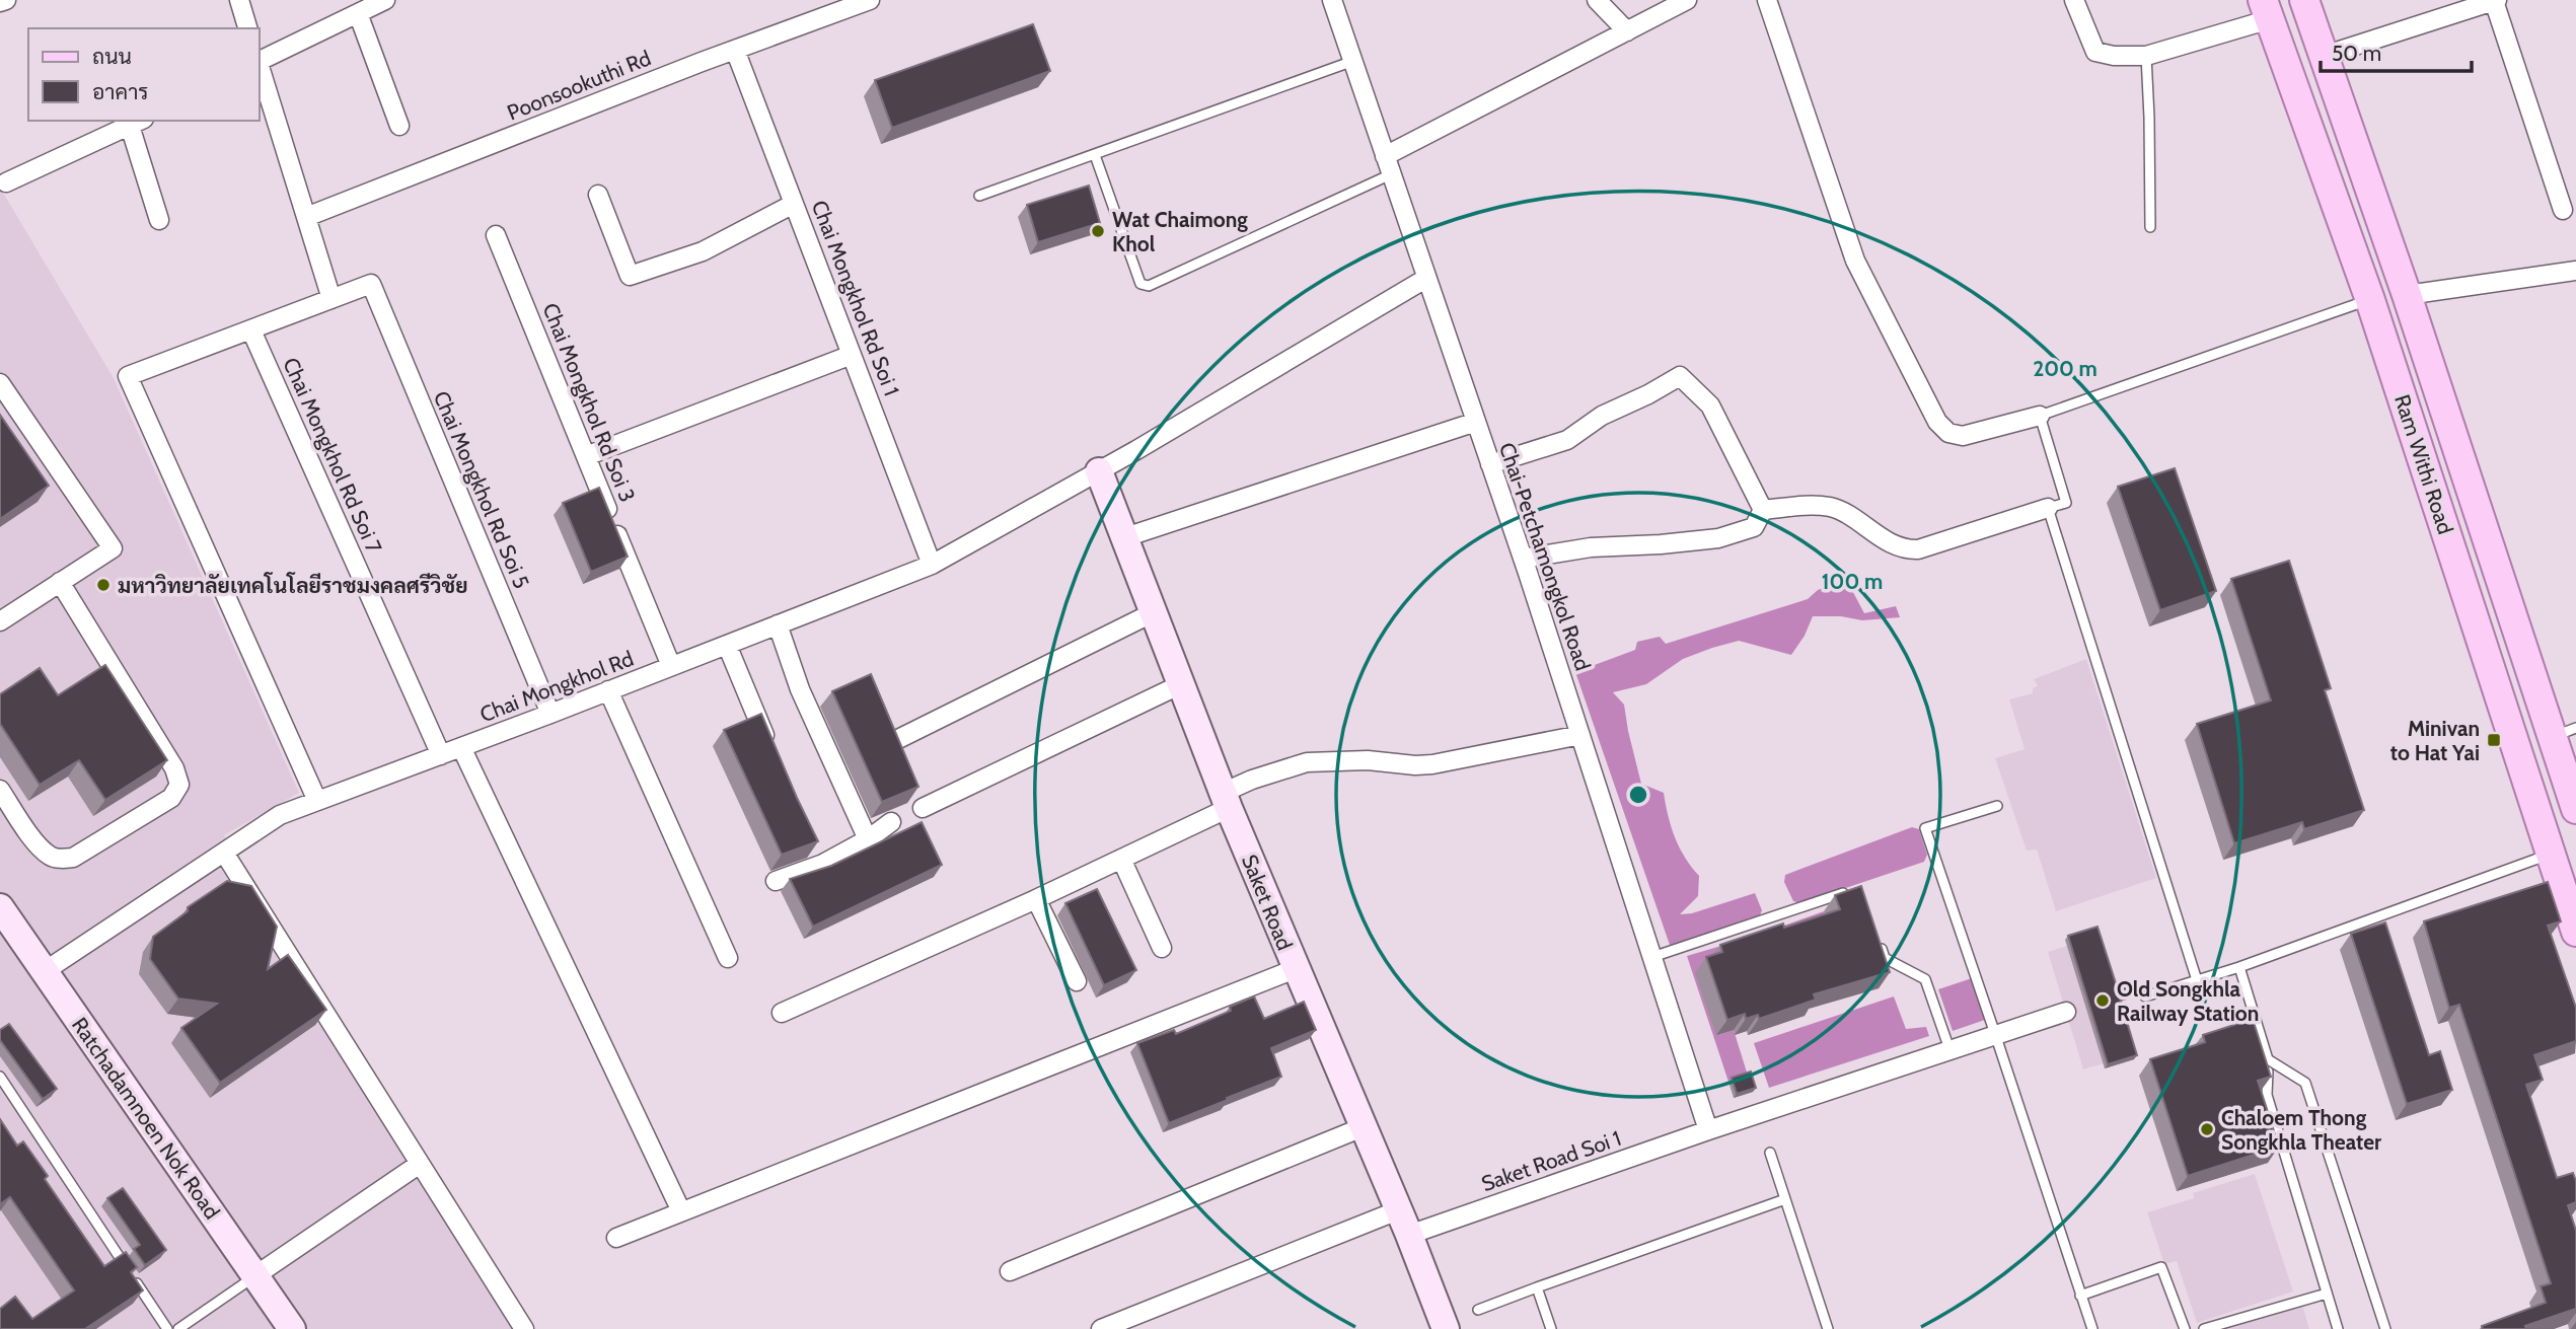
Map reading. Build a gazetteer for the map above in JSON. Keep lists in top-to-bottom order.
{
  "streets": {
    "main road": ["Ram Withi Road"],
    "street": [
      "Poonsookuthi Rd",
      "Chai Mongkhol Rd Soi 1",
      "Chai Mongkhol Rd Soi 3",
      "Chai Mongkhol Rd Soi 7",
      "Chai Mongkhol Rd Soi 5",
      "Chai-Petchamongkol Road",
      "Chai Mongkhol Rd",
      "Saket Road",
      "Ratchadamnoen Nok Road",
      "Saket Road Soi 1"
    ]
  },
  "crossings": [
    ["Poonsookuthi Rd", "Chai Mongkhol Rd Soi 1"],
    ["Chai Mongkhol Rd Soi 1", "Chai Mongkhol Rd"],
    ["Chai Mongkhol Rd Soi 3", "Chai Mongkhol Rd"],
    ["Chai Mongkhol Rd Soi 7", "Chai Mongkhol Rd"],
    ["Chai Mongkhol Rd Soi 5", "Chai Mongkhol Rd"],
    ["Chai-Petchamongkol Road", "Chai Mongkhol Rd"],
    ["Chai-Petchamongkol Road", "Saket Road Soi 1"],
    ["Chai Mongkhol Rd", "Saket Road"],
    ["Chai Mongkhol Rd", "Ratchadamnoen Nok Road"],
    ["Saket Road", "Saket Road Soi 1"]
  ],
  "places": {
    "other": [
      "Wat Chaimong Khol",
      "มหาวิทยาลัยเทคโนโลยีราชมงคลศรีวิชัย",
      "Old Songkhla Railway Station",
      "Chaloem Thong Songkhla Theater"
    ],
    "transit": ["Minivan to Hat Yai"]
  },
  "legend": ["ถนน", "อาคาร"],
  "scale_bar": "50 m",
  "rings": ["200 m", "100 m"]
}
